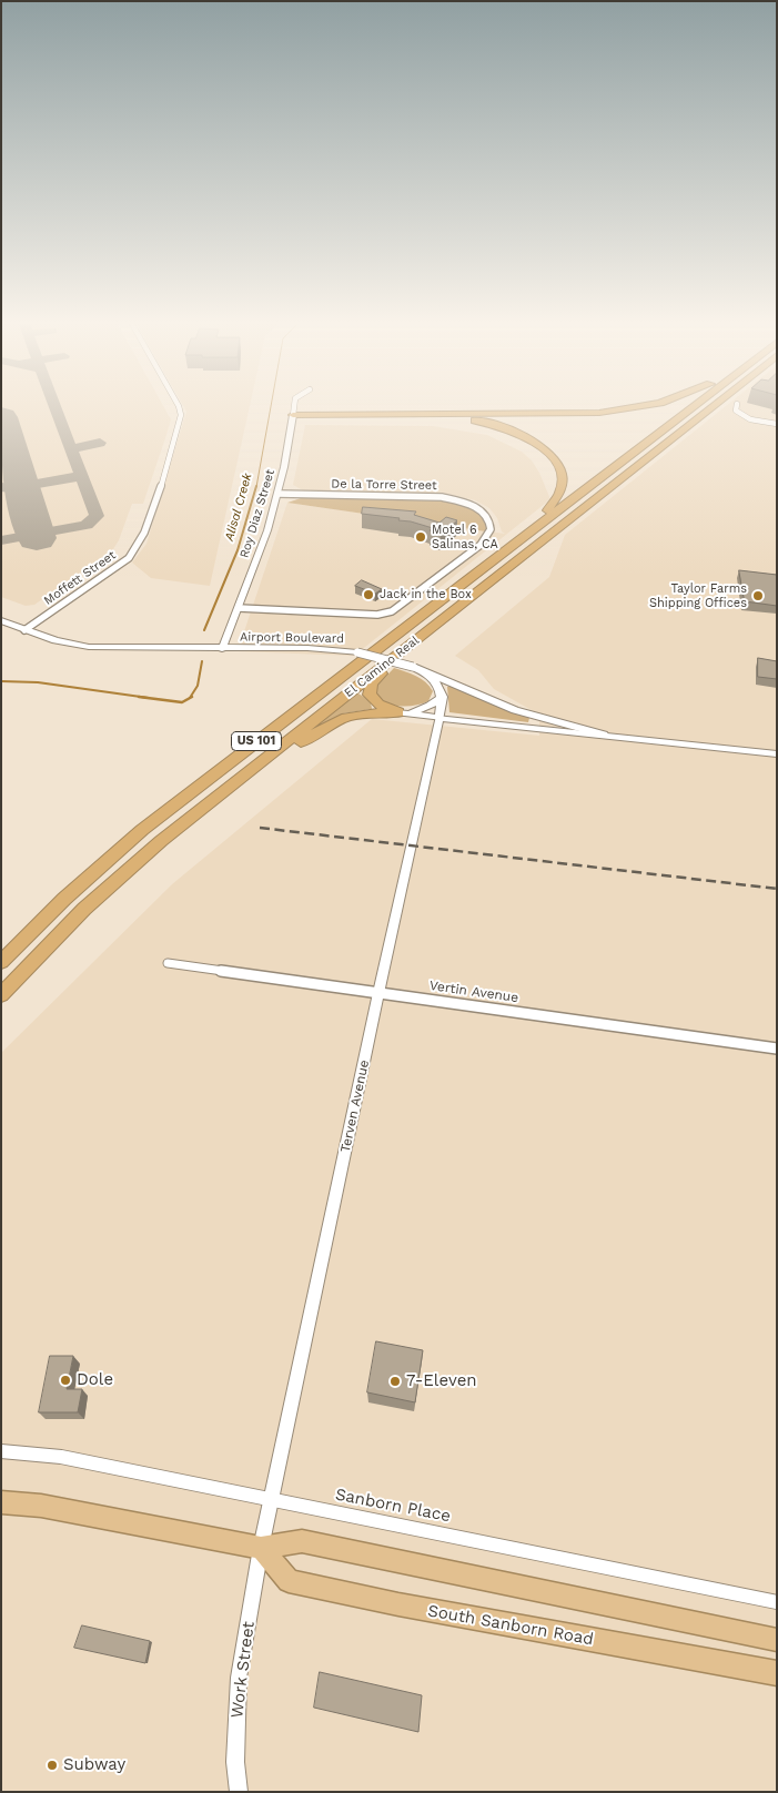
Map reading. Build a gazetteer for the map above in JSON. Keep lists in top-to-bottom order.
{
  "streets": {
    "highway": ["El Camino Real", "US 101", "South Sanborn Road"],
    "main road": ["Roy Diaz Street", "Airport Boulevard", "Terven Avenue"],
    "street": [
      "De la Torre Street",
      "Moffett Street",
      "Vertin Avenue",
      "Sanborn Place",
      "Work Street"
    ]
  },
  "crossings": [
    ["De la Torre Street", "Roy Diaz Street"],
    ["Roy Diaz Street", "Airport Boulevard"],
    ["Moffett Street", "Airport Boulevard"],
    ["Airport Boulevard", "Terven Avenue"],
    ["Vertin Avenue", "Terven Avenue"],
    ["Terven Avenue", "Sanborn Place"],
    ["Terven Avenue", "South Sanborn Road"],
    ["Terven Avenue", "Work Street"],
    ["South Sanborn Road", "Work Street"]
  ],
  "water": ["Alisal Creek"],
  "places": [
    "Motel 6 Salinas, CA",
    "Jack in the Box",
    "Taylor Farms Shipping Offices",
    "Dole",
    "7-Eleven",
    "Subway"
  ]
}
